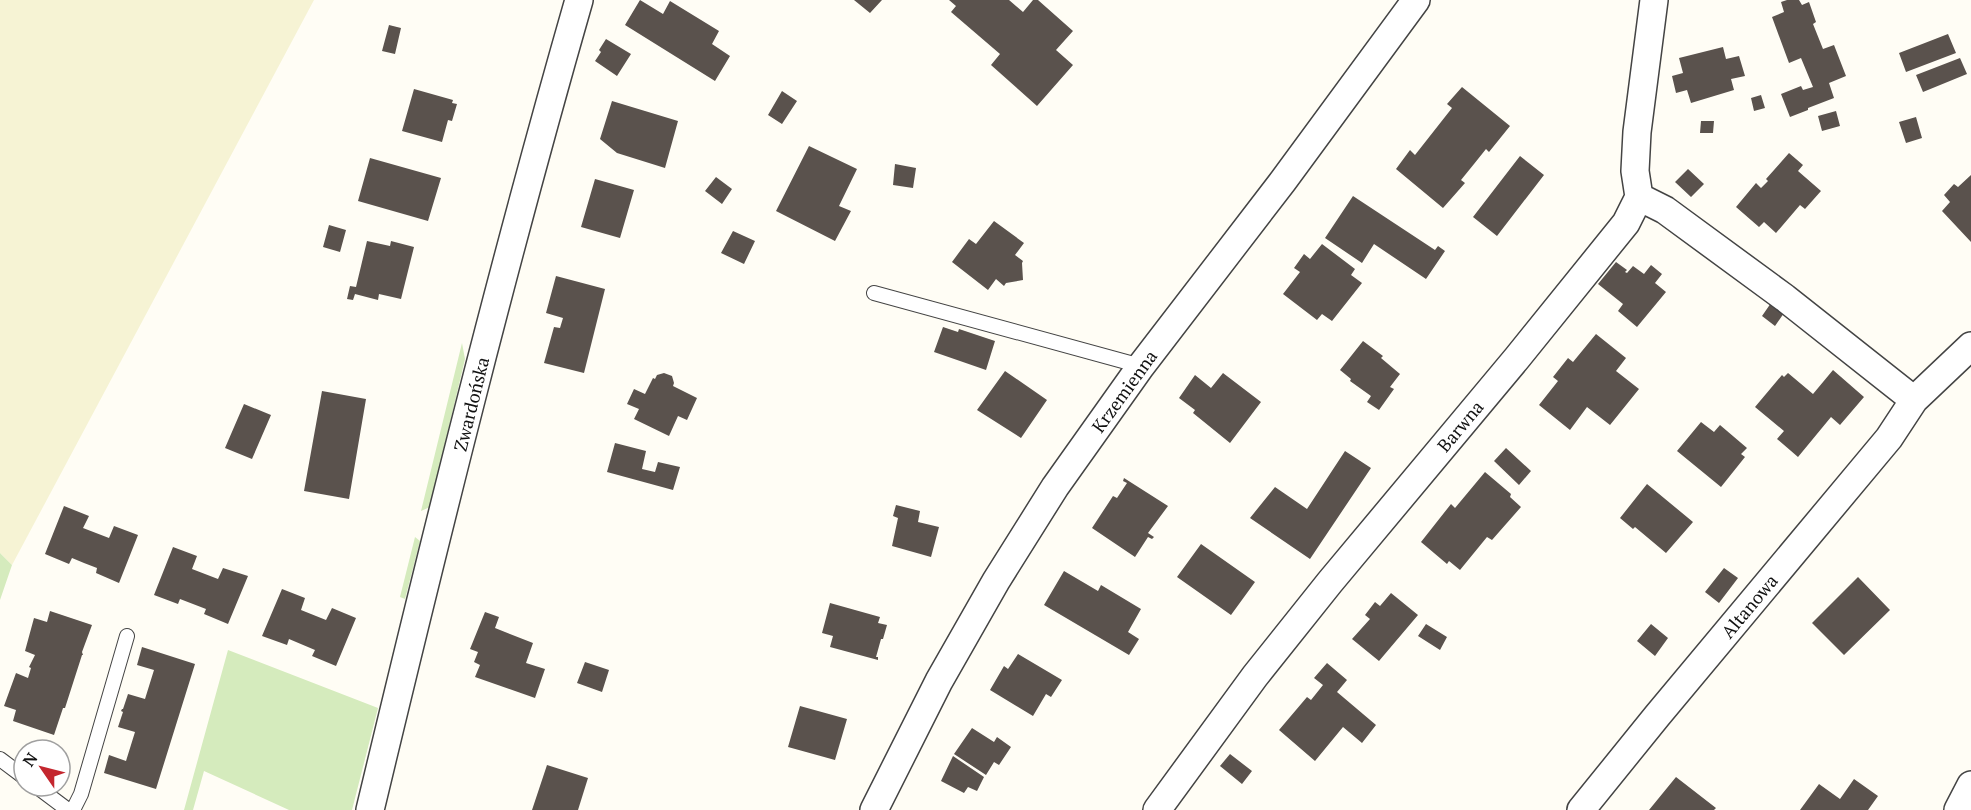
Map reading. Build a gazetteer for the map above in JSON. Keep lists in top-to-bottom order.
{
  "streets": {
    "street": [
      "Krzemienna",
      "Zwardońska",
      "Barwna",
      "Altanowa"
    ]
  },
  "north": "top left"
}
